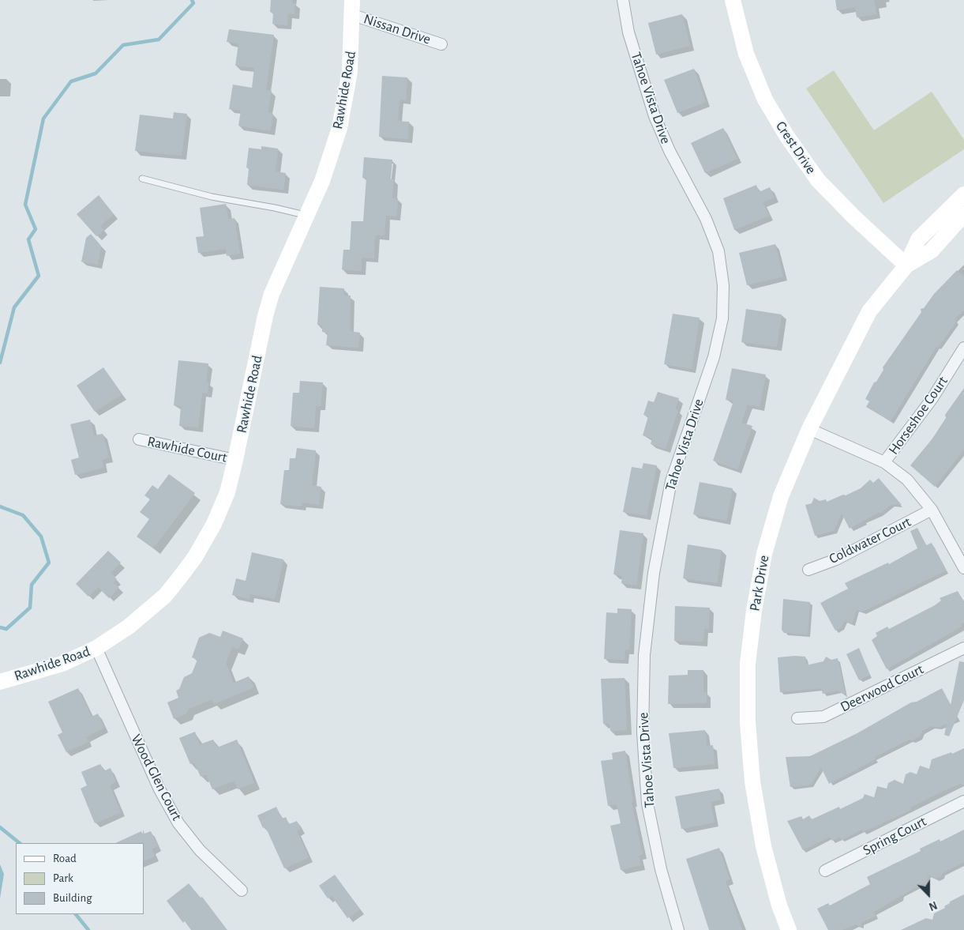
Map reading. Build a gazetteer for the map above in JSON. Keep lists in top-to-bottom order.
{
  "streets": {
    "street": [
      "Nissan Drive",
      "Rawhide Road",
      "Tahoe Vista Drive",
      "Crest Drive",
      "Horseshoe Court",
      "Rawhide Court",
      "Coldwater Court",
      "Park Drive",
      "Deerwood Court",
      "Wood Glen Court",
      "Spring Court"
    ]
  },
  "crossings": [
    ["Nissan Drive", "Rawhide Road"],
    ["Rawhide Road", "Rawhide Court"],
    ["Rawhide Road", "Wood Glen Court"],
    ["Crest Drive", "Park Drive"]
  ],
  "legend": ["Road", "Park", "Building"],
  "north": "bottom"
}
